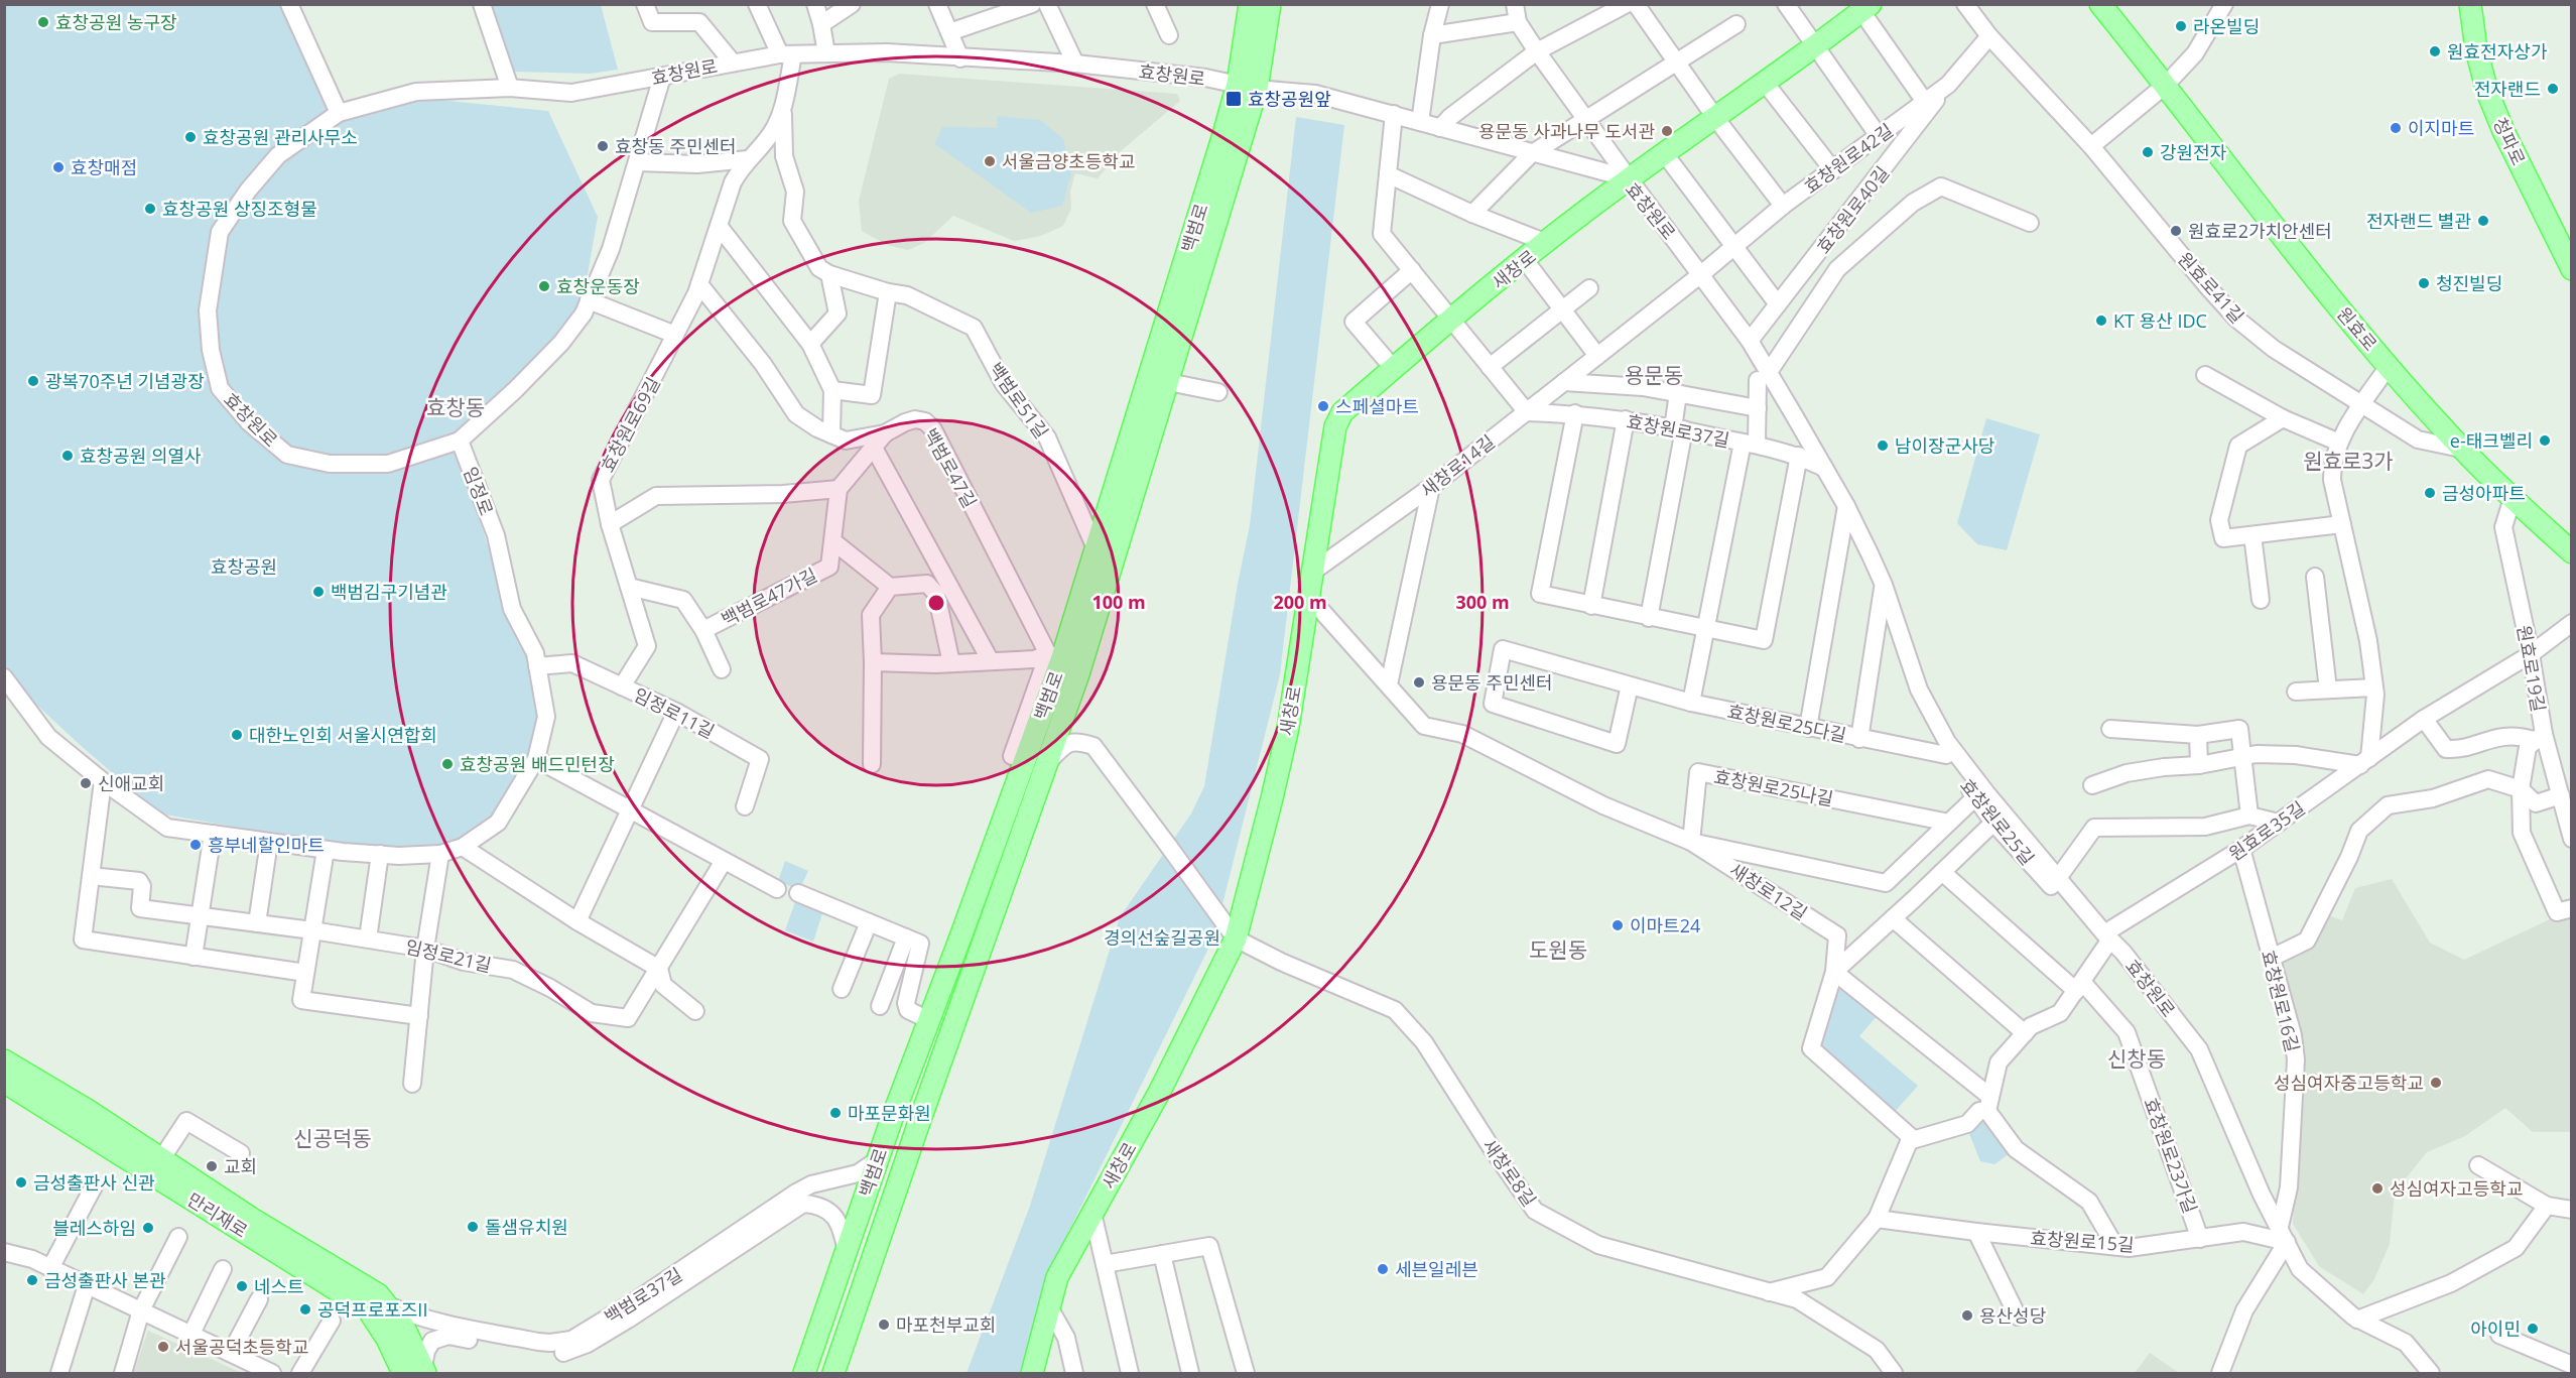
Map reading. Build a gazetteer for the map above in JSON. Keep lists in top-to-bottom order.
{
  "streets": {
    "main road": [
      "청파로",
      "백범로",
      "새창로",
      "원효로",
      "만리재로"
    ],
    "street": [
      "효창원로",
      "효창원로42길",
      "효창원로40길",
      "원효로41길",
      "백범로51길",
      "효창원로69길",
      "효창원로37길",
      "새창로14길",
      "백범로47길",
      "임정로",
      "백범로47가길",
      "원효로19길",
      "임정로11길",
      "효창원로25다길",
      "효창원로25나길",
      "효창원로25길",
      "원효로35길",
      "새창로12길",
      "임정로21길",
      "효창원로16길",
      "효창원로23가길",
      "새창로8길",
      "효창원로15길",
      "백범로37길"
    ]
  },
  "crossings": [
    ["효창원로", "효창원로42길"],
    ["효창원로", "효창원로40길"],
    ["효창원로", "백범로"],
    ["효창원로", "새창로"],
    ["효창원로", "효창원로69길"],
    ["효창원로", "효창원로37길"],
    ["효창원로", "새창로14길"],
    ["효창원로", "임정로"],
    ["효창원로", "효창원로25길"],
    ["효창원로", "원효로35길"],
    ["효창원로", "효창원로16길"],
    ["효창원로", "효창원로15길"],
    ["효창원로42길", "효창원로40길"],
    ["효창원로42길", "새창로"],
    ["효창원로42길", "원효로41길"],
    ["효창원로42길", "새창로14길"],
    ["백범로", "백범로51길"],
    ["백범로", "백범로47길"],
    ["백범로", "백범로37길"],
    ["새창로", "새창로14길"],
    ["새창로", "새창로12길"],
    ["새창로", "새창로8길"],
    ["원효로41길", "원효로"],
    ["원효로", "원효로19길"],
    ["효창원로69길", "백범로47길"],
    ["효창원로69길", "백범로47가길"],
    ["효창원로69길", "임정로11길"],
    ["효창원로37길", "새창로14길"],
    ["임정로", "임정로11길"],
    ["원효로19길", "원효로35길"],
    ["효창원로25다길", "효창원로25길"],
    ["효창원로25나길", "새창로12길"],
    ["효창원로25길", "원효로35길"],
    ["원효로35길", "효창원로16길"],
    ["효창원로16길", "효창원로15길"],
    ["효창원로23가길", "효창원로15길"],
    ["만리재로", "백범로37길"]
  ],
  "districts": [
    "용문동",
    "효창동",
    "원효로3가",
    "도원동",
    "신창동",
    "신공덕동"
  ],
  "parks": ["효창공원", "경의선숲길공원"],
  "places": {
    "other": [
      "효창공원 농구장",
      "라온빌딩",
      "원효전자상가",
      "전자랜드",
      "이지마트",
      "용문동 사과나무 도서관",
      "효창공원 관리사무소",
      "효창동 주민센터",
      "강원전자",
      "서울금양초등학교",
      "효창매점",
      "효창공원 상징조형물",
      "전자랜드 별관",
      "원효로2가치안센터",
      "청진빌딩",
      "효창운동장",
      "KT 용산 IDC",
      "광복70주년 기념광장",
      "스페셜마트",
      "e-태크벨리",
      "남이장군사당",
      "효창공원 의열사",
      "금성아파트",
      "백범김구기념관",
      "용문동 주민센터",
      "대한노인회 서울시연합회",
      "효창공원 배드민턴장",
      "신애교회",
      "흥부네할인마트",
      "이마트24",
      "성심여자중고등학교",
      "마포문화원",
      "교회",
      "금성출판사 신관",
      "성심여자고등학교",
      "돌샘유치원",
      "블레스하임",
      "세븐일레븐",
      "금성출판사 본관",
      "네스트",
      "공덕프로포즈II",
      "용산성당",
      "마포천부교회",
      "아이민",
      "서울공덕초등학교"
    ],
    "transit": ["효창공원앞"]
  },
  "rings": ["100 m", "200 m", "300 m"]
}
